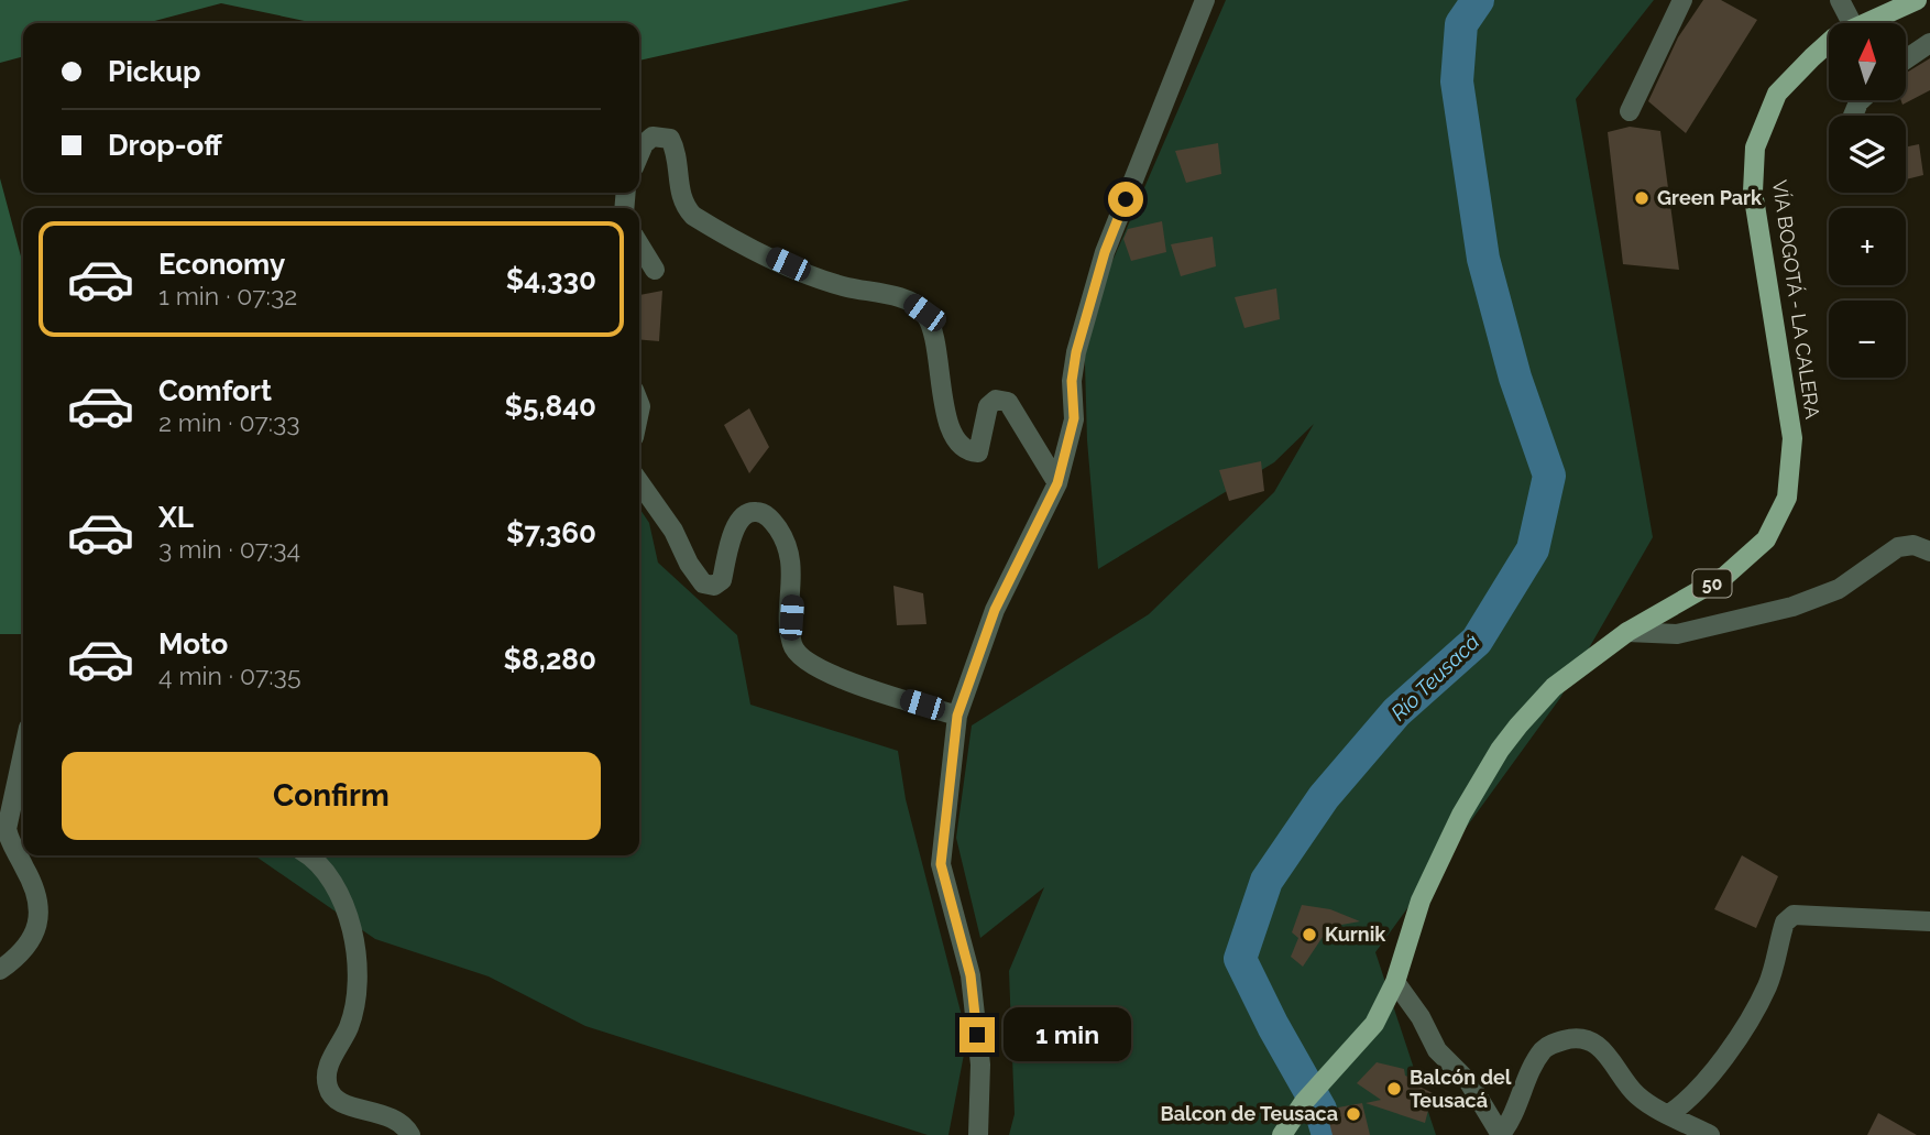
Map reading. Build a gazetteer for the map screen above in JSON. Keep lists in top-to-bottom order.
{
  "streets": {
    "main road": ["VÍA BOGOTÁ - LA CALERA", "50"]
  },
  "water": ["Río Teusacá"],
  "places": [
    "Green Park",
    "Kurnik",
    "Balcón del Teusacá",
    "Balcon de Teusaca"
  ],
  "north": "top",
  "page": {
    "map_buttons": ["+", "−"],
    "banner": ["Pickup", "Drop-off"],
    "list": [
      {
        "name": "Economy",
        "note": "1 min · 07:32",
        "value": "$4,330"
      },
      {
        "name": "Comfort",
        "note": "2 min · 07:33",
        "value": "$5,840"
      },
      {
        "name": "XL",
        "note": "3 min · 07:34",
        "value": "$7,360"
      },
      {
        "name": "Moto",
        "note": "4 min · 07:35",
        "value": "$8,280"
      }
    ],
    "buttons": "Confirm",
    "bubble": "1 min"
  }
}
